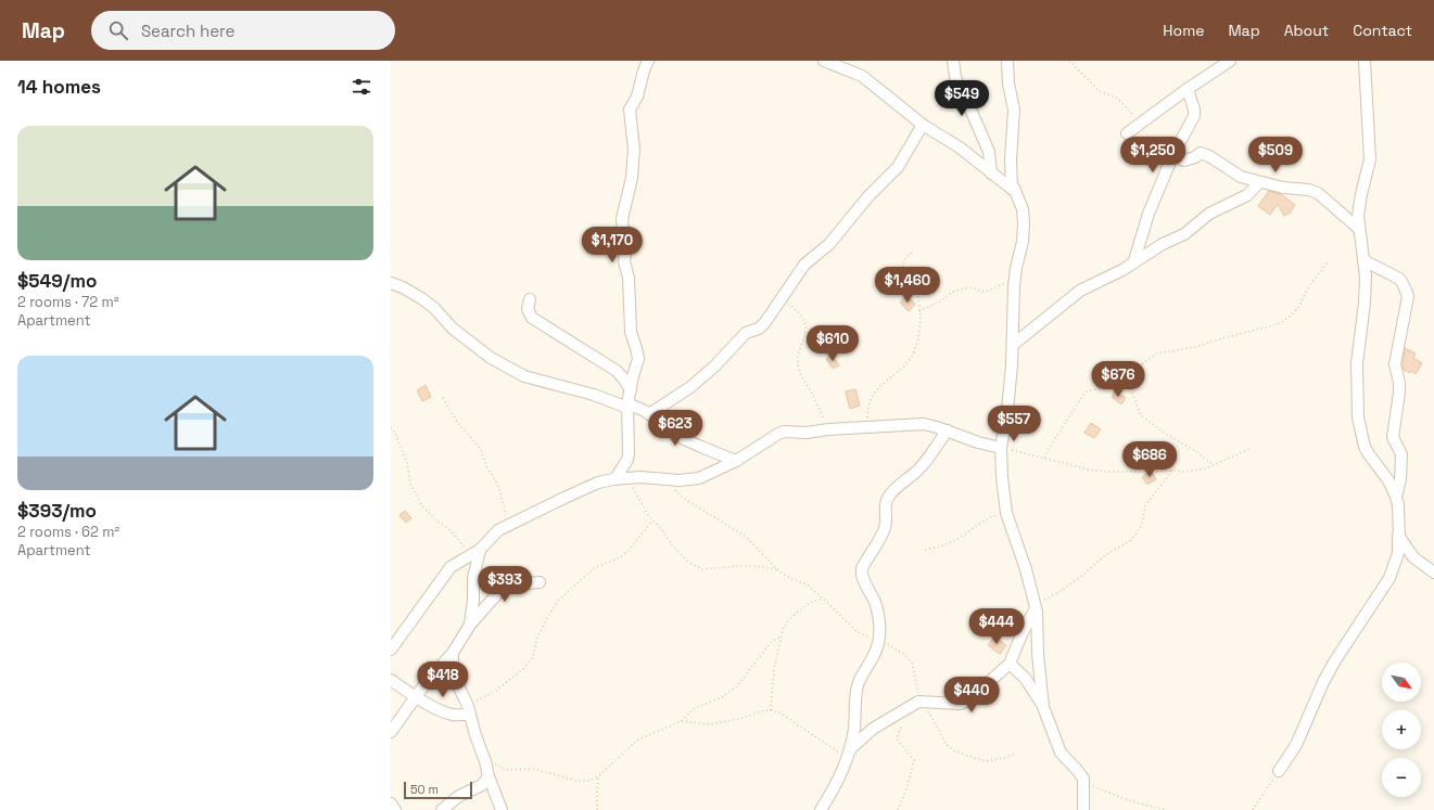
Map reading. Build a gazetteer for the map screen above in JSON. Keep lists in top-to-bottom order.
{
  "scale_bar": "50 m",
  "north": "bottom right",
  "page": {
    "header": "Map",
    "search": "Search here",
    "nav": [
      "Home",
      "Map",
      "About",
      "Contact"
    ],
    "heading": "14 homes",
    "price": [
      "$549",
      "$1,250",
      "$509",
      "$1,170",
      "$1,460",
      "$610",
      "$676",
      "$557",
      "$623",
      "$686",
      "$393",
      "$444",
      "$418",
      "$440"
    ],
    "list": [
      {
        "name": "$549/mo",
        "note": "2 rooms · 72 m² · Apartment"
      },
      {
        "name": "$393/mo",
        "note": "2 rooms · 62 m² · Apartment"
      }
    ],
    "map_buttons": ["+", "−"],
    "scale": "50 m"
  }
}
